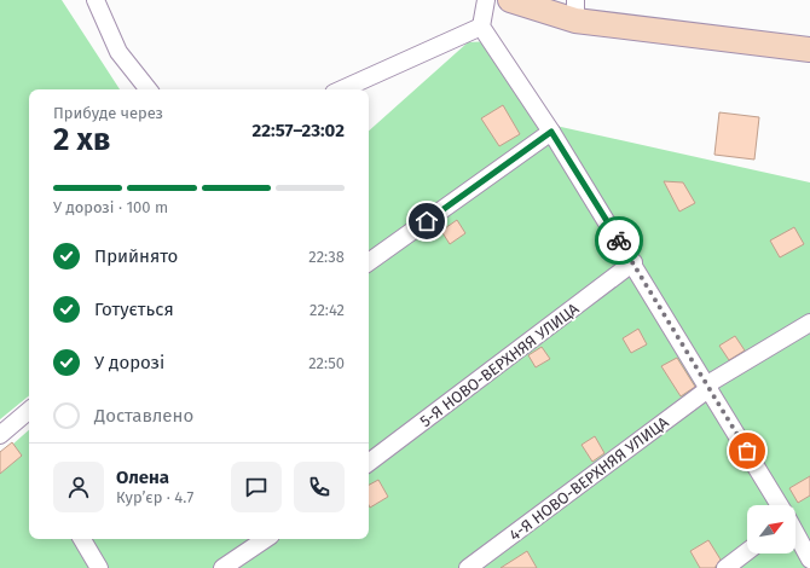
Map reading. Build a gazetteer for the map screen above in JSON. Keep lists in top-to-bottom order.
{
  "streets": {
    "street": ["5-Я НОВО-ВЕРХНЯЯ УЛИЦА", "4-Я НОВО-ВЕРХНЯЯ УЛИЦА"]
  },
  "north": "top right",
  "page": {
    "heading": ["2 хв", "Прибуде через", "22:57–23:02"],
    "panel": ["Олена", "Кур’єр · 4.7"],
    "bar": "У дорозі · 100 m",
    "list": [
      ["Прийнято", "22:38"],
      ["Готується", "22:42"],
      ["У дорозі", "22:50"],
      "Доставлено"
    ]
  }
}
